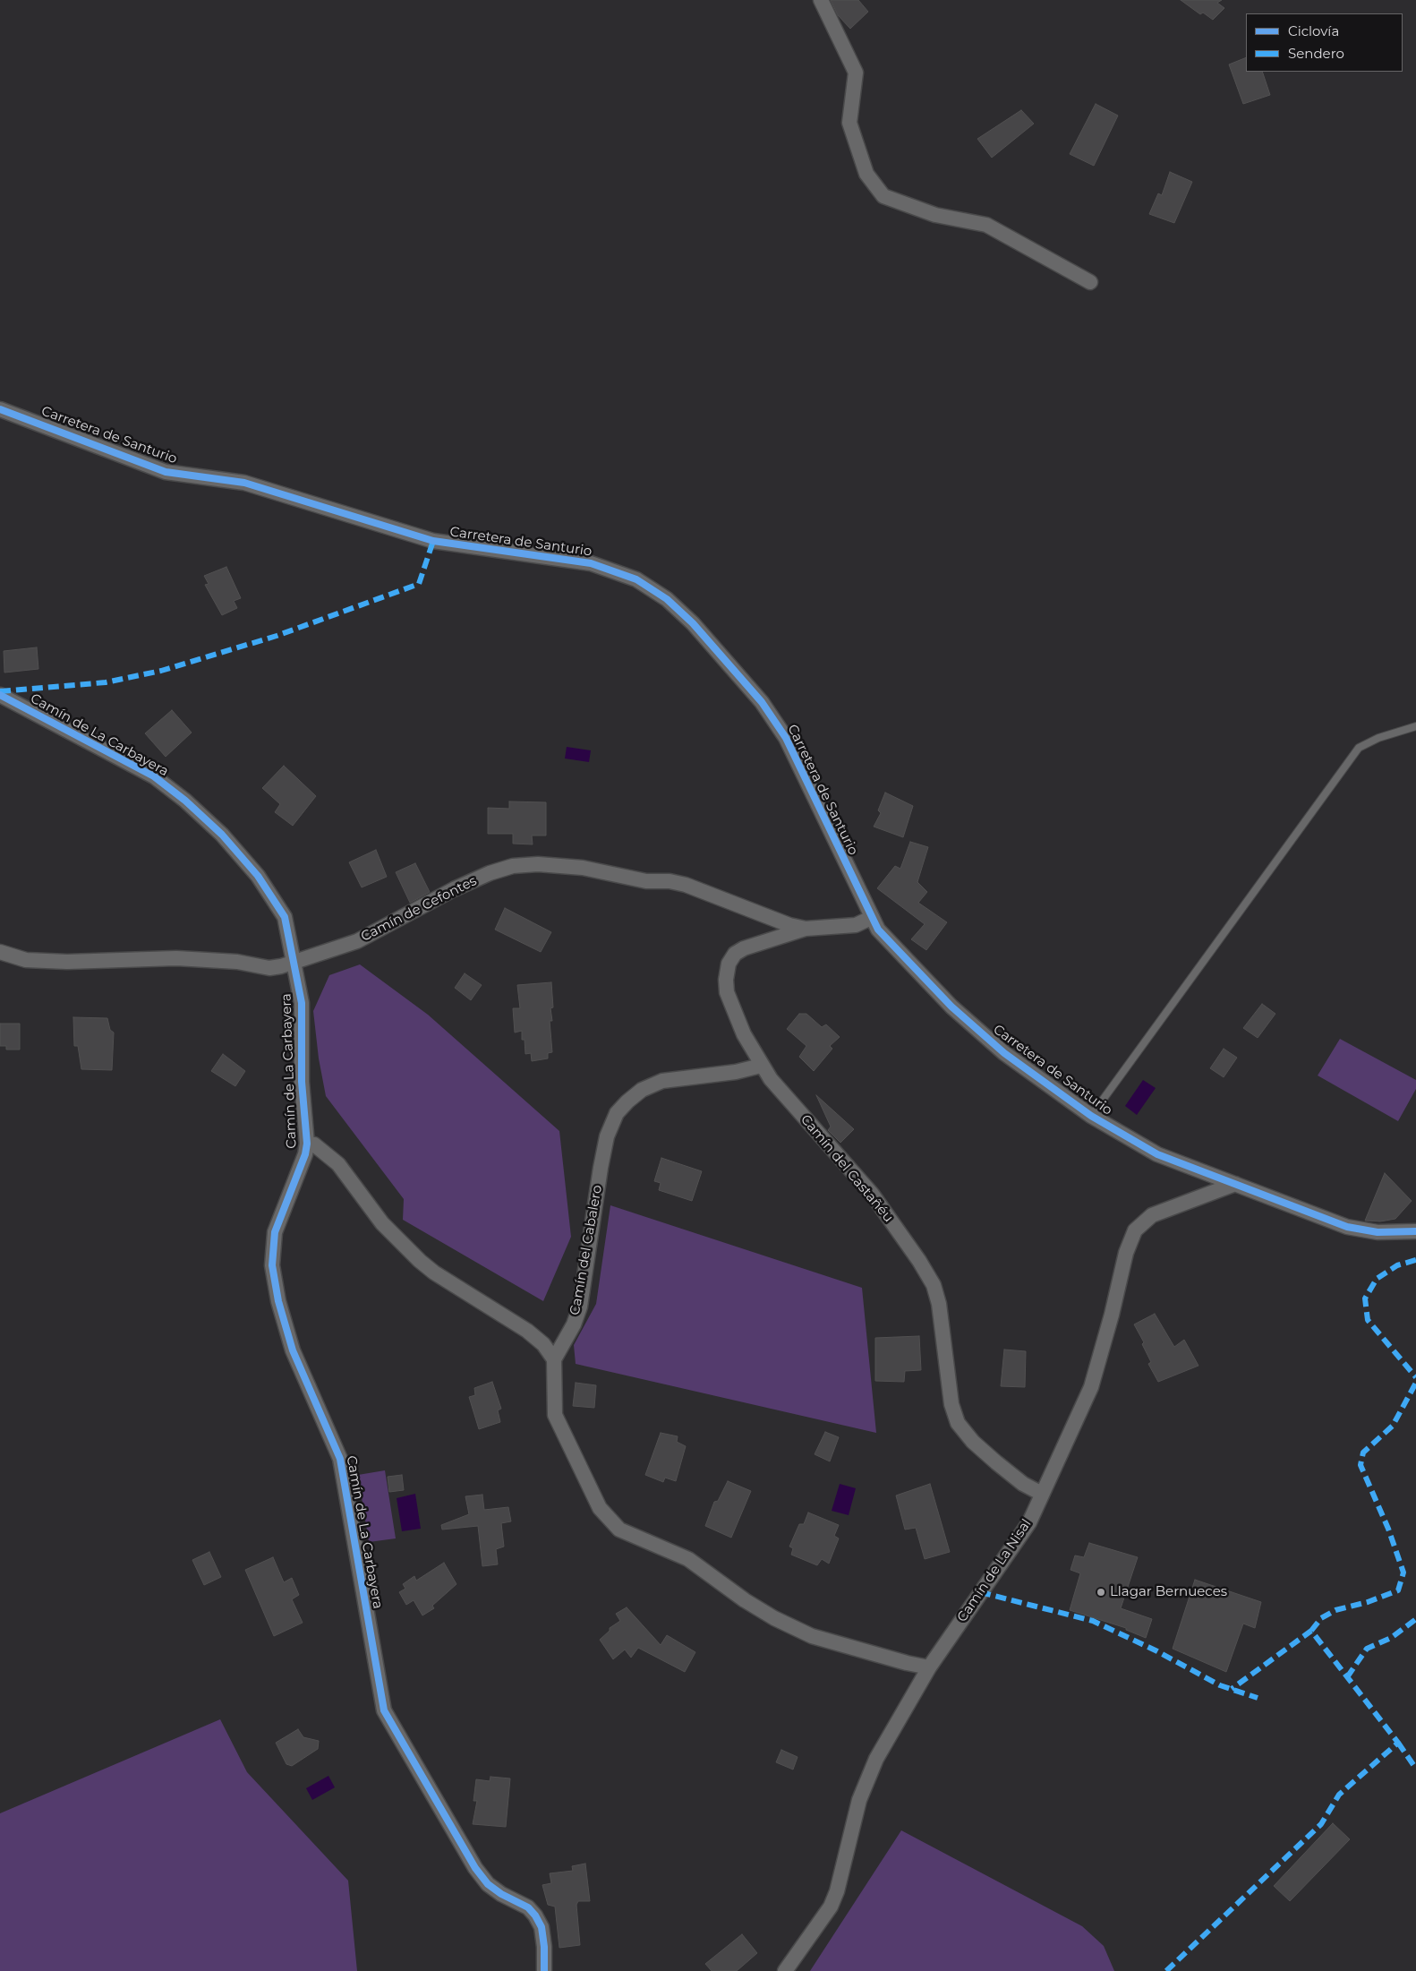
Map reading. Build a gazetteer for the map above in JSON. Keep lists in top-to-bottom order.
{
  "streets": {
    "street": [
      "Carretera de Santurio",
      "Camín de La Carbayera",
      "Camín de Cefontes",
      "Camín del Castañéu",
      "Camín del Cabalero",
      "Camín de La Nisal"
    ]
  },
  "crossings": [
    ["Carretera de Santurio", "Camín del Castañéu"],
    ["Carretera de Santurio", "Camín de La Nisal"],
    ["Camín de La Carbayera", "Camín de Cefontes"],
    ["Camín de Cefontes", "Camín del Castañéu"],
    ["Camín del Castañéu", "Camín del Cabalero"],
    ["Camín del Castañéu", "Camín de La Nisal"]
  ],
  "places": ["Llagar Bernueces"],
  "legend": ["Ciclovía", "Sendero"]
}
